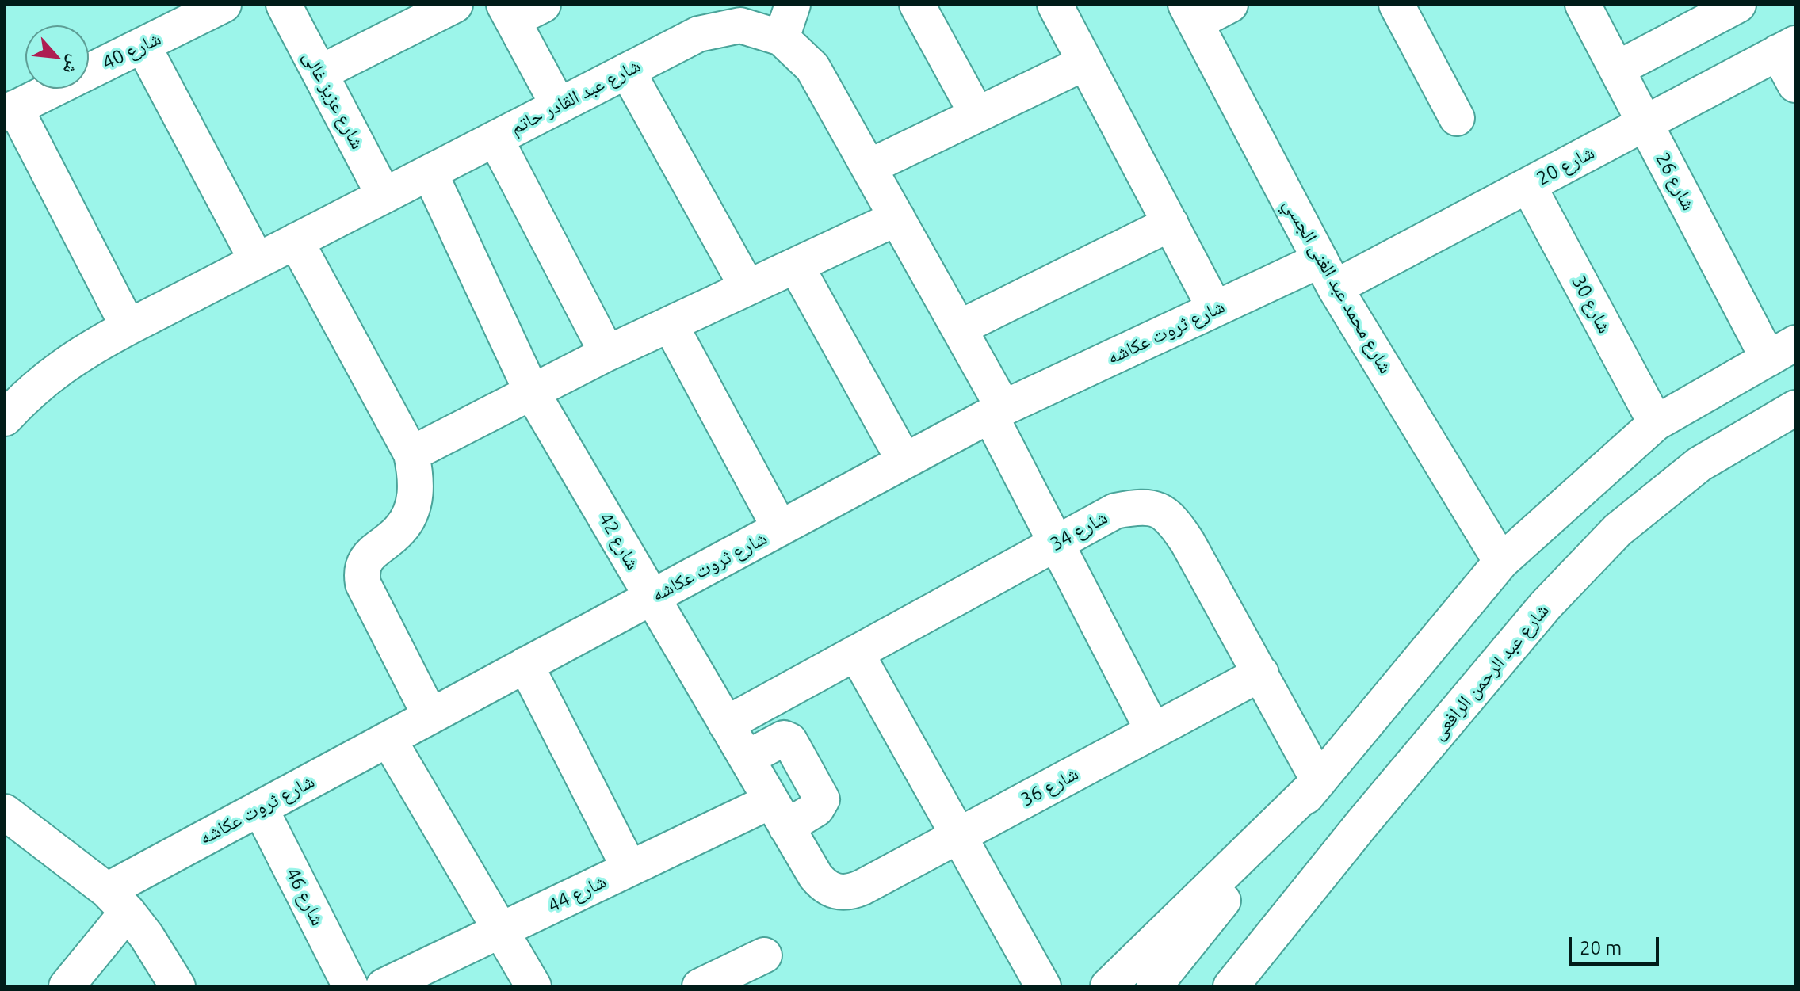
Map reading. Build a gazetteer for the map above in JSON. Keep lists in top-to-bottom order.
{
  "streets": {
    "street": [
      "شارع 40",
      "شارع عبد القادر حاتم",
      "شارع عزيز غالى",
      "شارع 20",
      "شارع 26",
      "شارع محمد عبد الغنى الجسي",
      "شارع 30",
      "شارع ثروت عكاشه",
      "شارع 34",
      "شارع 42",
      "شارع عبد الرحمن الرافعى",
      "شارع 36",
      "شارع 44",
      "شارع 46"
    ]
  },
  "crossings": [
    ["شارع عبد القادر حاتم", "شارع عزيز غالى"],
    ["شارع عبد القادر حاتم", "شارع ثروت عكاشه"],
    ["شارع عبد القادر حاتم", "شارع 34"],
    ["شارع عبد القادر حاتم", "شارع 42"],
    ["شارع عبد القادر حاتم", "شارع 36"],
    ["شارع 20", "شارع 26"],
    ["شارع 20", "شارع محمد عبد الغنى الجسي"],
    ["شارع 20", "شارع 30"],
    ["شارع 20", "شارع ثروت عكاشه"],
    ["شارع محمد عبد الغنى الجسي", "شارع ثروت عكاشه"],
    ["شارع ثروت عكاشه", "شارع 42"],
    ["شارع ثروت عكاشه", "شارع 46"],
    ["شارع 34", "شارع 42"],
    ["شارع 34", "شارع 36"],
    ["شارع 42", "شارع 36"],
    ["شارع 42", "شارع 44"]
  ],
  "scale_bar": "20 m",
  "north": "bottom right"
}
